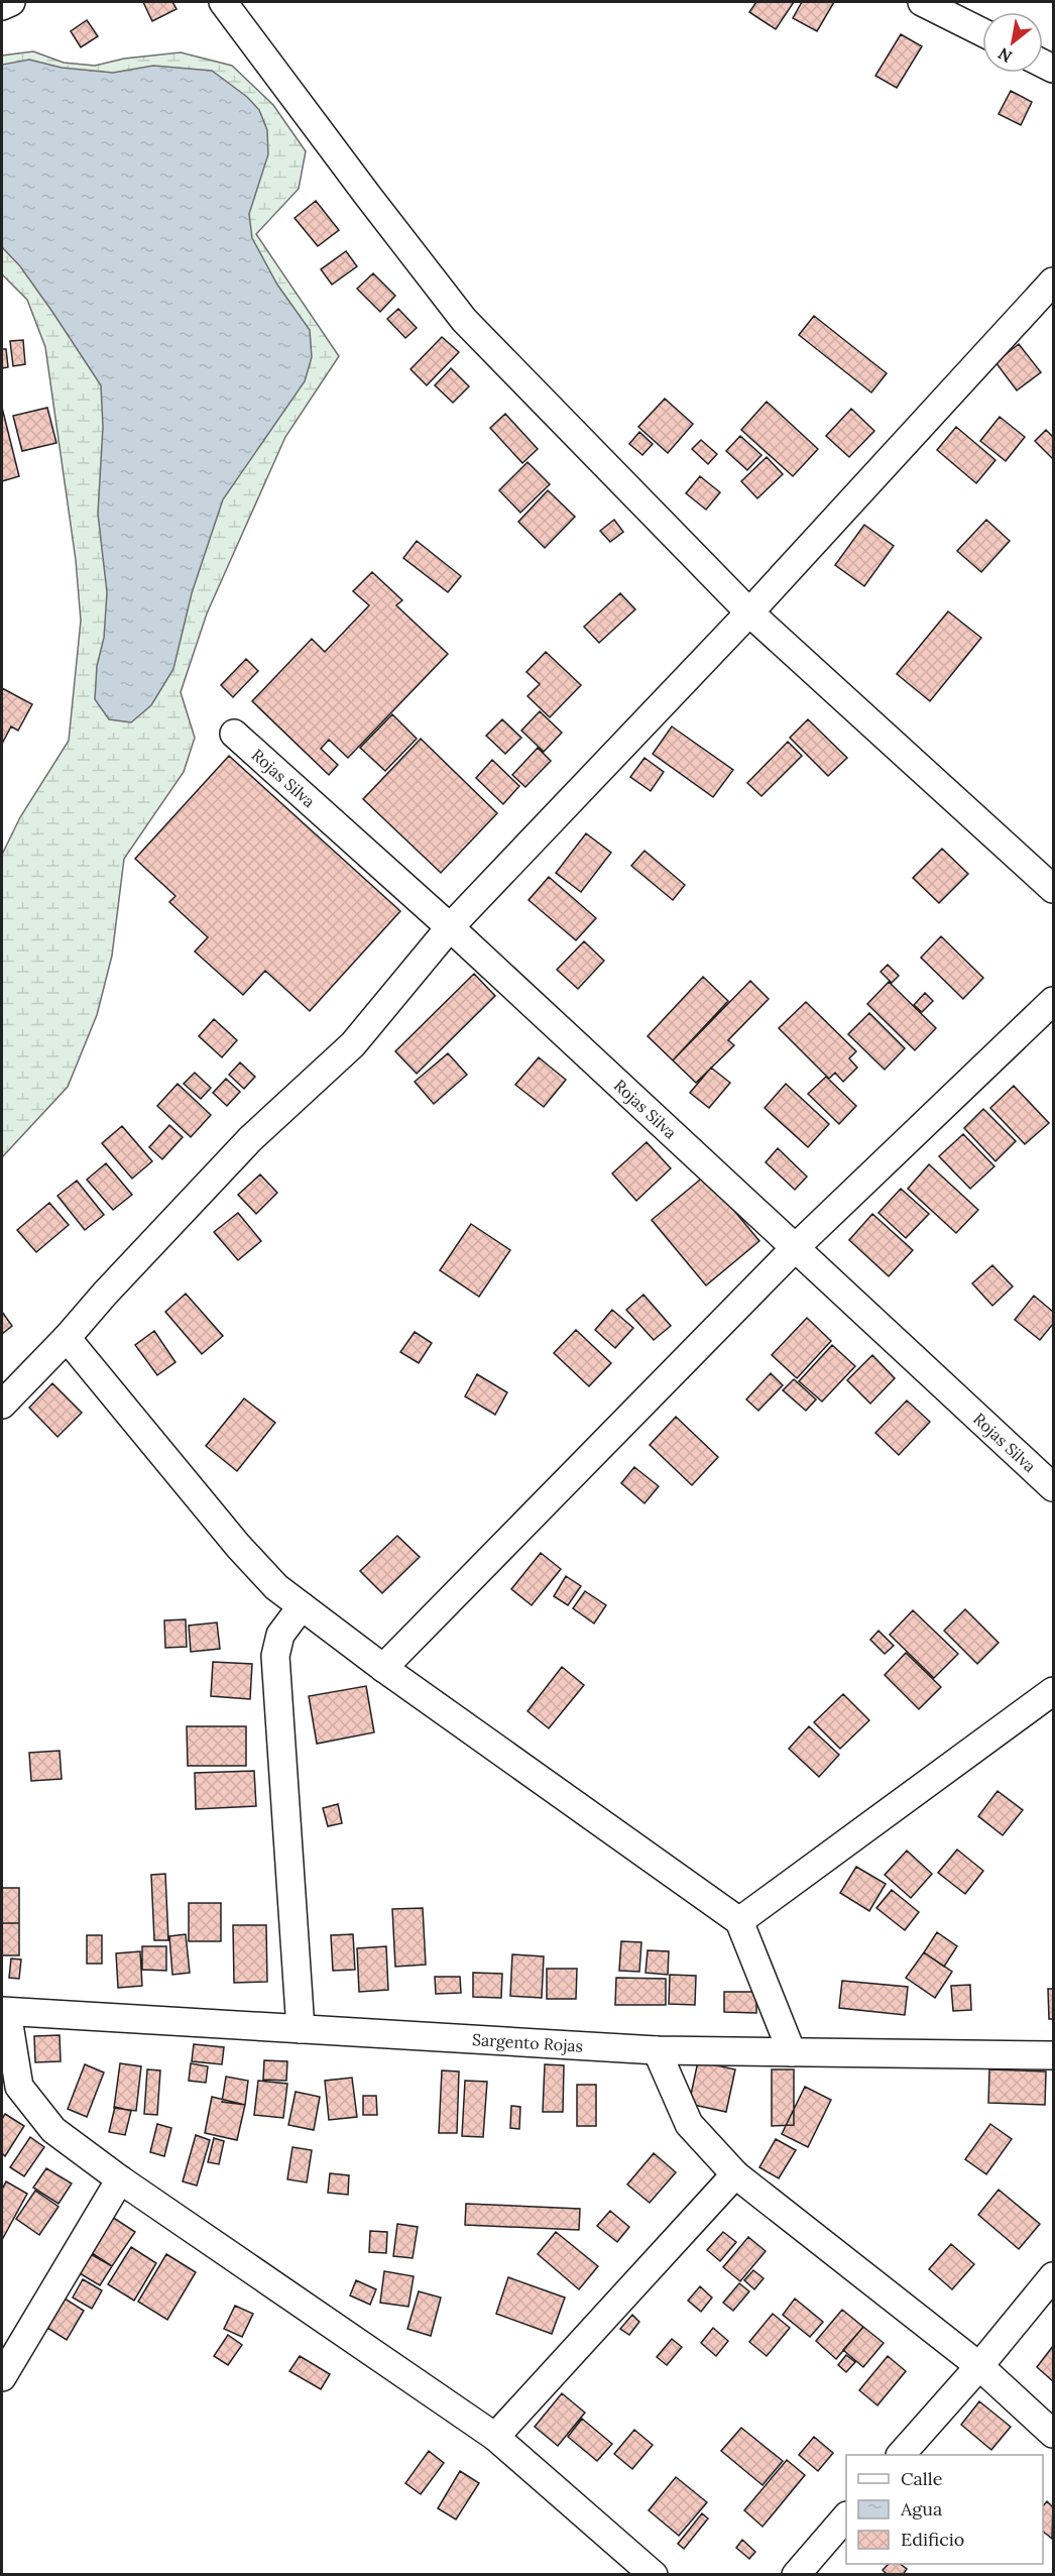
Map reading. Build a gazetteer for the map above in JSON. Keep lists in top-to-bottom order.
{
  "streets": {
    "street": ["Rojas Silva", "Sargento Rojas"]
  },
  "legend": ["Calle", "Agua", "Edificio"],
  "north": "bottom left"
}
